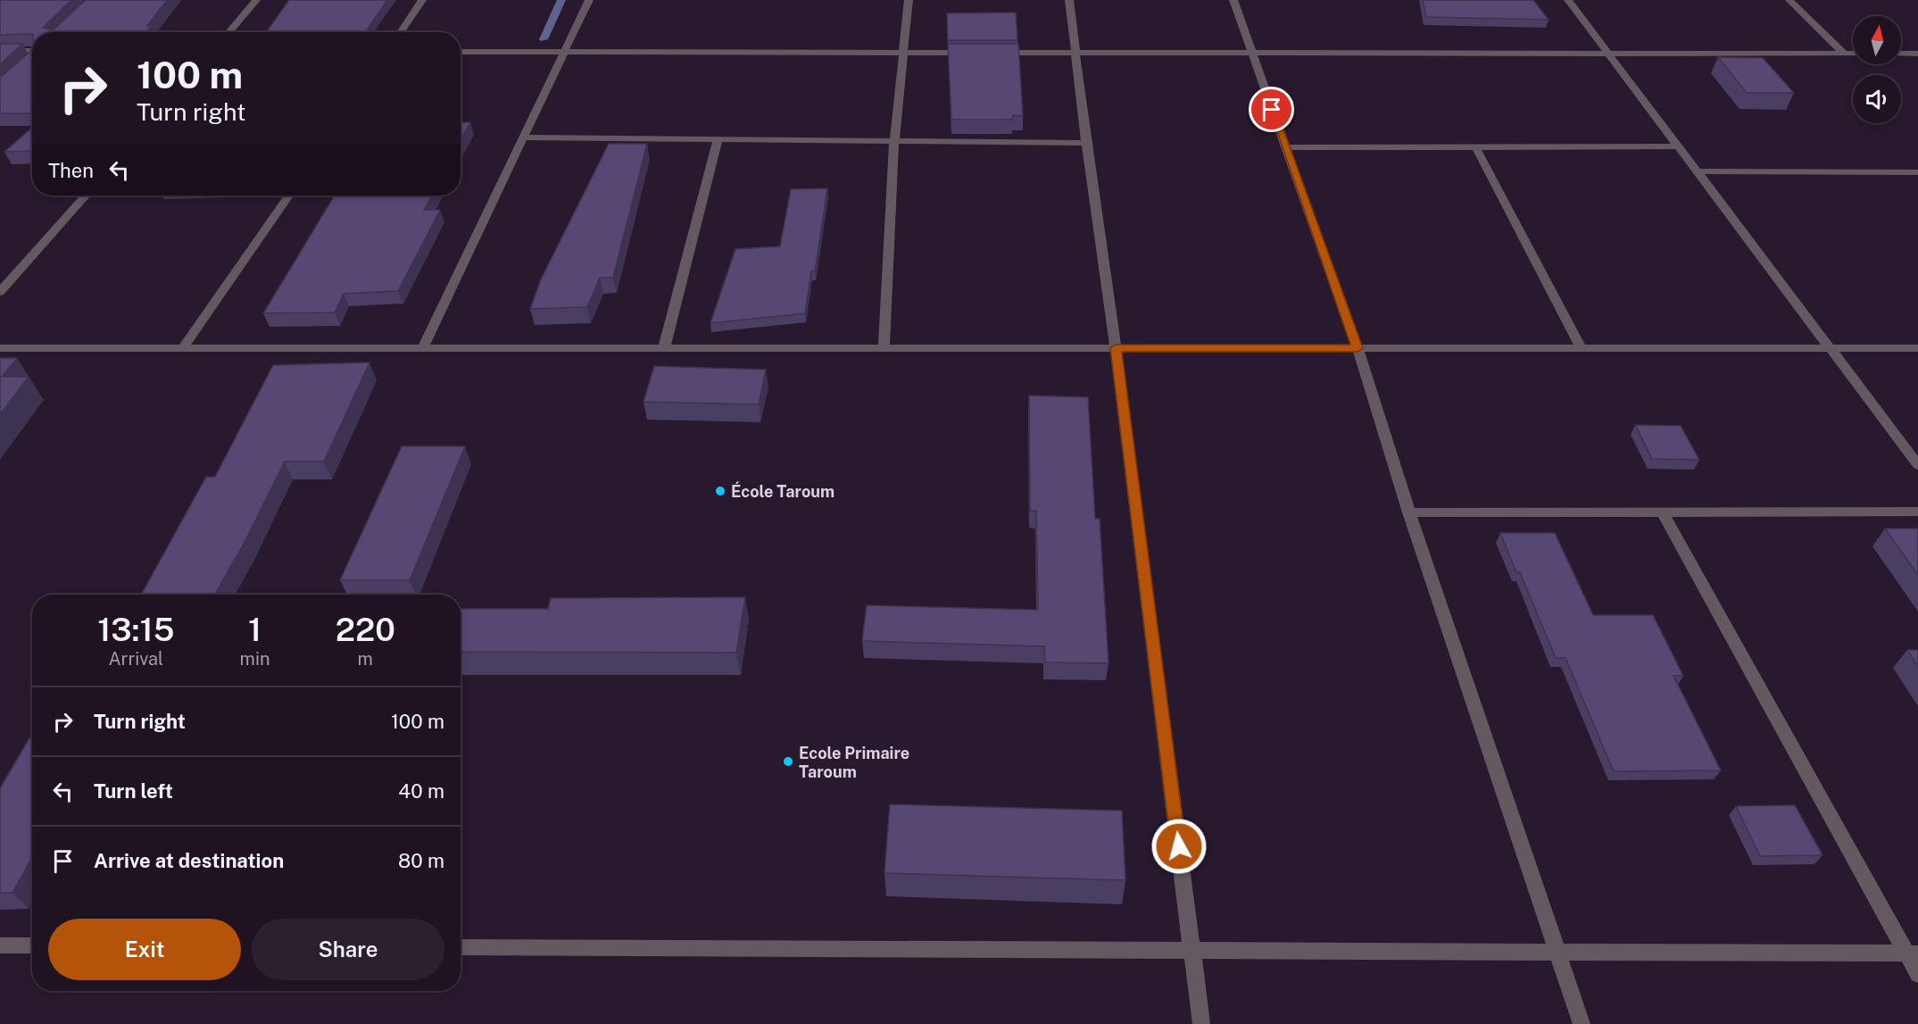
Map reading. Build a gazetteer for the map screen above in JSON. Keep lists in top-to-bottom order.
{
  "places": ["École Taroum", "Ecole Primaire Taroum"],
  "north": "top",
  "page": {
    "turn": ["100 m", "Turn right"],
    "then": "Then",
    "eta": [
      "13:15",
      "Arrival",
      "1",
      "min",
      "220",
      "m"
    ],
    "list": [
      {
        "name": "Turn right",
        "value": "100 m"
      },
      {
        "name": "Turn left",
        "value": "40 m"
      },
      {
        "name": "Arrive at destination",
        "value": "80 m"
      }
    ],
    "buttons": ["Exit", "Share"]
  }
}
